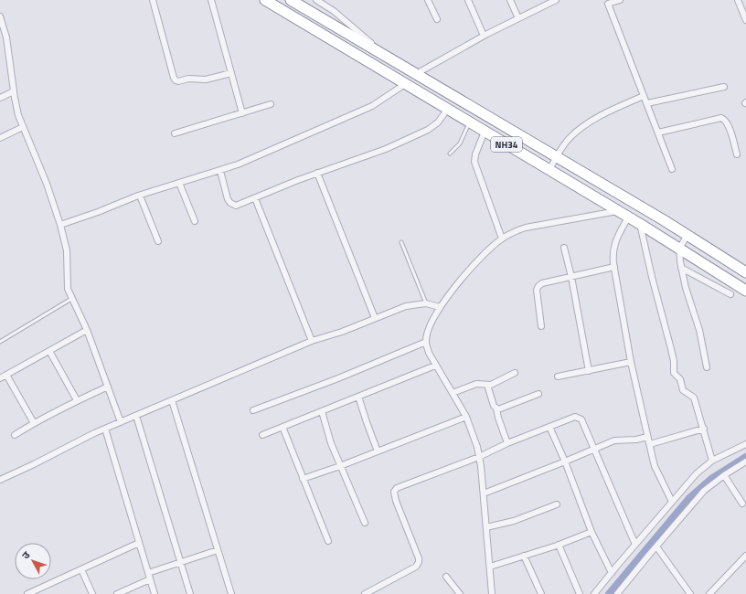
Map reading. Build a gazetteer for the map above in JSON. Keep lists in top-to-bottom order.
{
  "streets": {
    "highway": ["NH34"]
  },
  "north": "top left"
}
